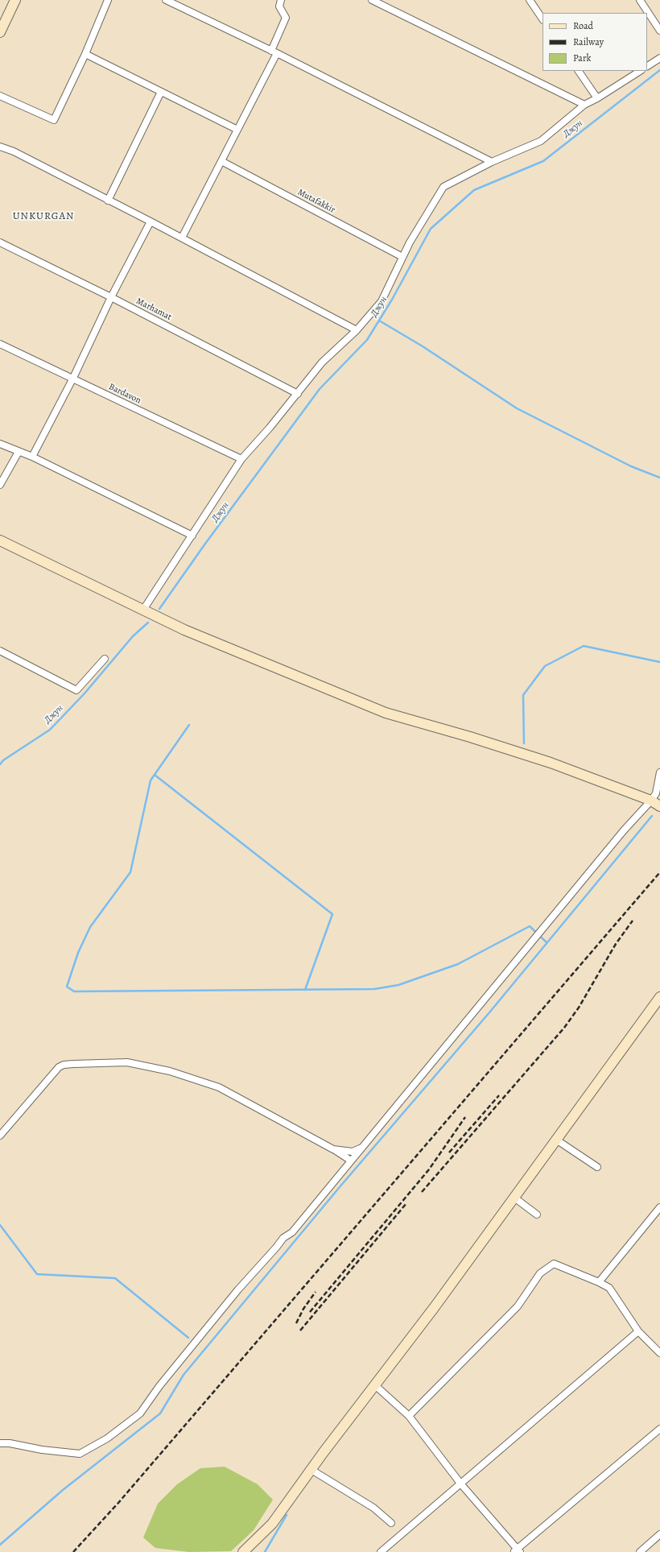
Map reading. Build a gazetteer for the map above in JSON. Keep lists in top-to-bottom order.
{
  "streets": {
    "street": ["Mutafakkir", "Marhamat", "Bardavon"]
  },
  "districts": ["UNKURGAN"],
  "water": ["Джун"],
  "legend": ["Road", "Railway", "Park"]
}
